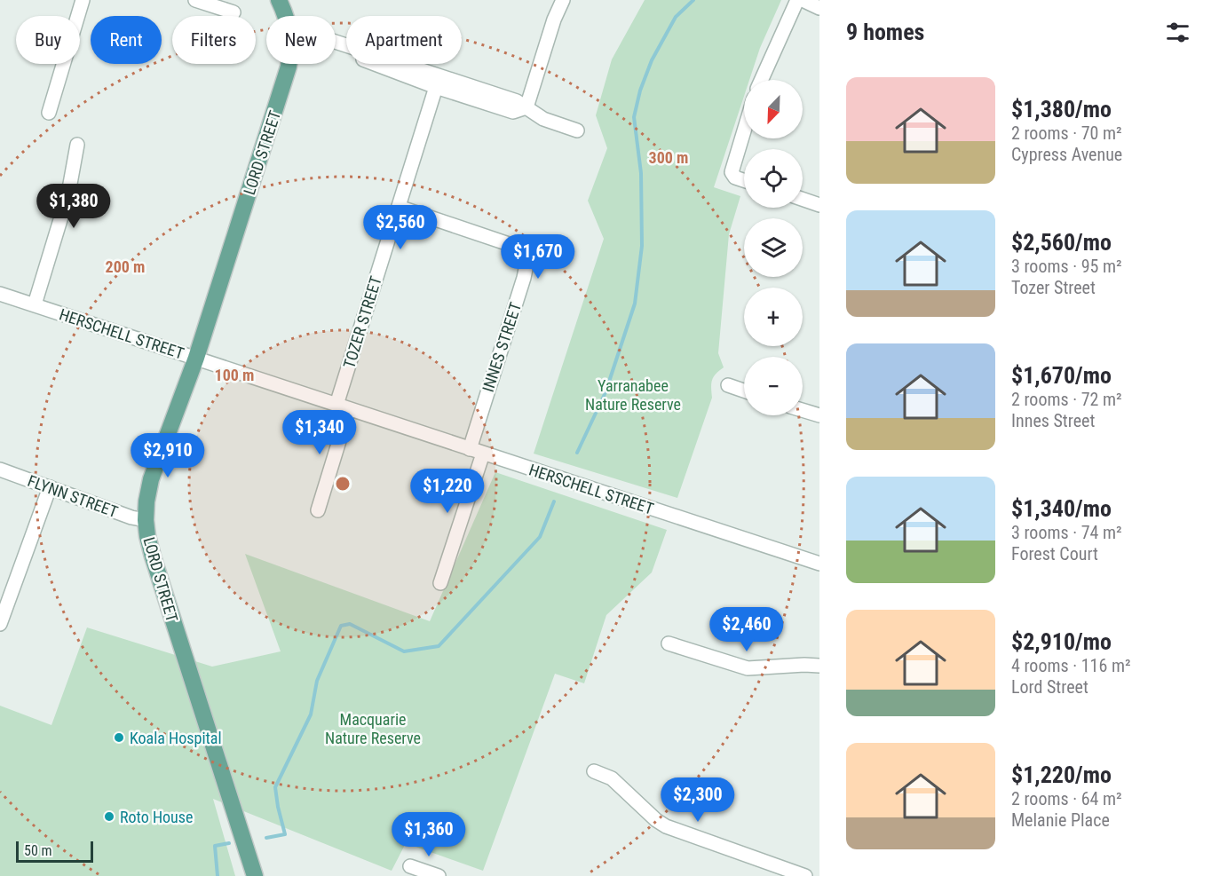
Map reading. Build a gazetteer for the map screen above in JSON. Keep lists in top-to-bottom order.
{
  "streets": {
    "main road": ["LORD STREET"],
    "street": [
      "TOZER STREET",
      "HERSCHELL STREET",
      "INNES STREET",
      "FLYNN STREET"
    ]
  },
  "crossings": [
    ["LORD STREET", "HERSCHELL STREET"],
    ["LORD STREET", "FLYNN STREET"],
    ["TOZER STREET", "HERSCHELL STREET"],
    ["TOZER STREET", "INNES STREET"],
    ["HERSCHELL STREET", "INNES STREET"]
  ],
  "parks": ["Yarranabee Nature Reserve", "Macquarie Nature Reserve"],
  "places": ["Koala Hospital", "Roto House"],
  "scale_bar": "50 m",
  "north": "bottom left",
  "page": {
    "heading": "9 homes",
    "chip": [
      "Buy",
      "Rent",
      "Filters",
      "New",
      "Apartment"
    ],
    "list": [
      {
        "name": "$1,380/mo",
        "note": "2 rooms · 70 m² · Cypress Avenue"
      },
      {
        "name": "$2,560/mo",
        "note": "3 rooms · 95 m² · Tozer Street"
      },
      {
        "name": "$1,670/mo",
        "note": "2 rooms · 72 m² · Innes Street"
      },
      {
        "name": "$1,340/mo",
        "note": "3 rooms · 74 m² · Forest Court"
      },
      {
        "name": "$2,910/mo",
        "note": "4 rooms · 116 m² · Lord Street"
      },
      {
        "name": "$1,220/mo",
        "note": "2 rooms · 64 m² · Melanie Place"
      }
    ],
    "map_buttons": ["+", "−"],
    "price": [
      "$1,380",
      "$2,560",
      "$1,670",
      "$1,340",
      "$2,910",
      "$1,220",
      "$2,460",
      "$2,300",
      "$1,360"
    ],
    "scale": "50 m"
  },
  "rings": ["300 m", "200 m", "100 m"]
}
